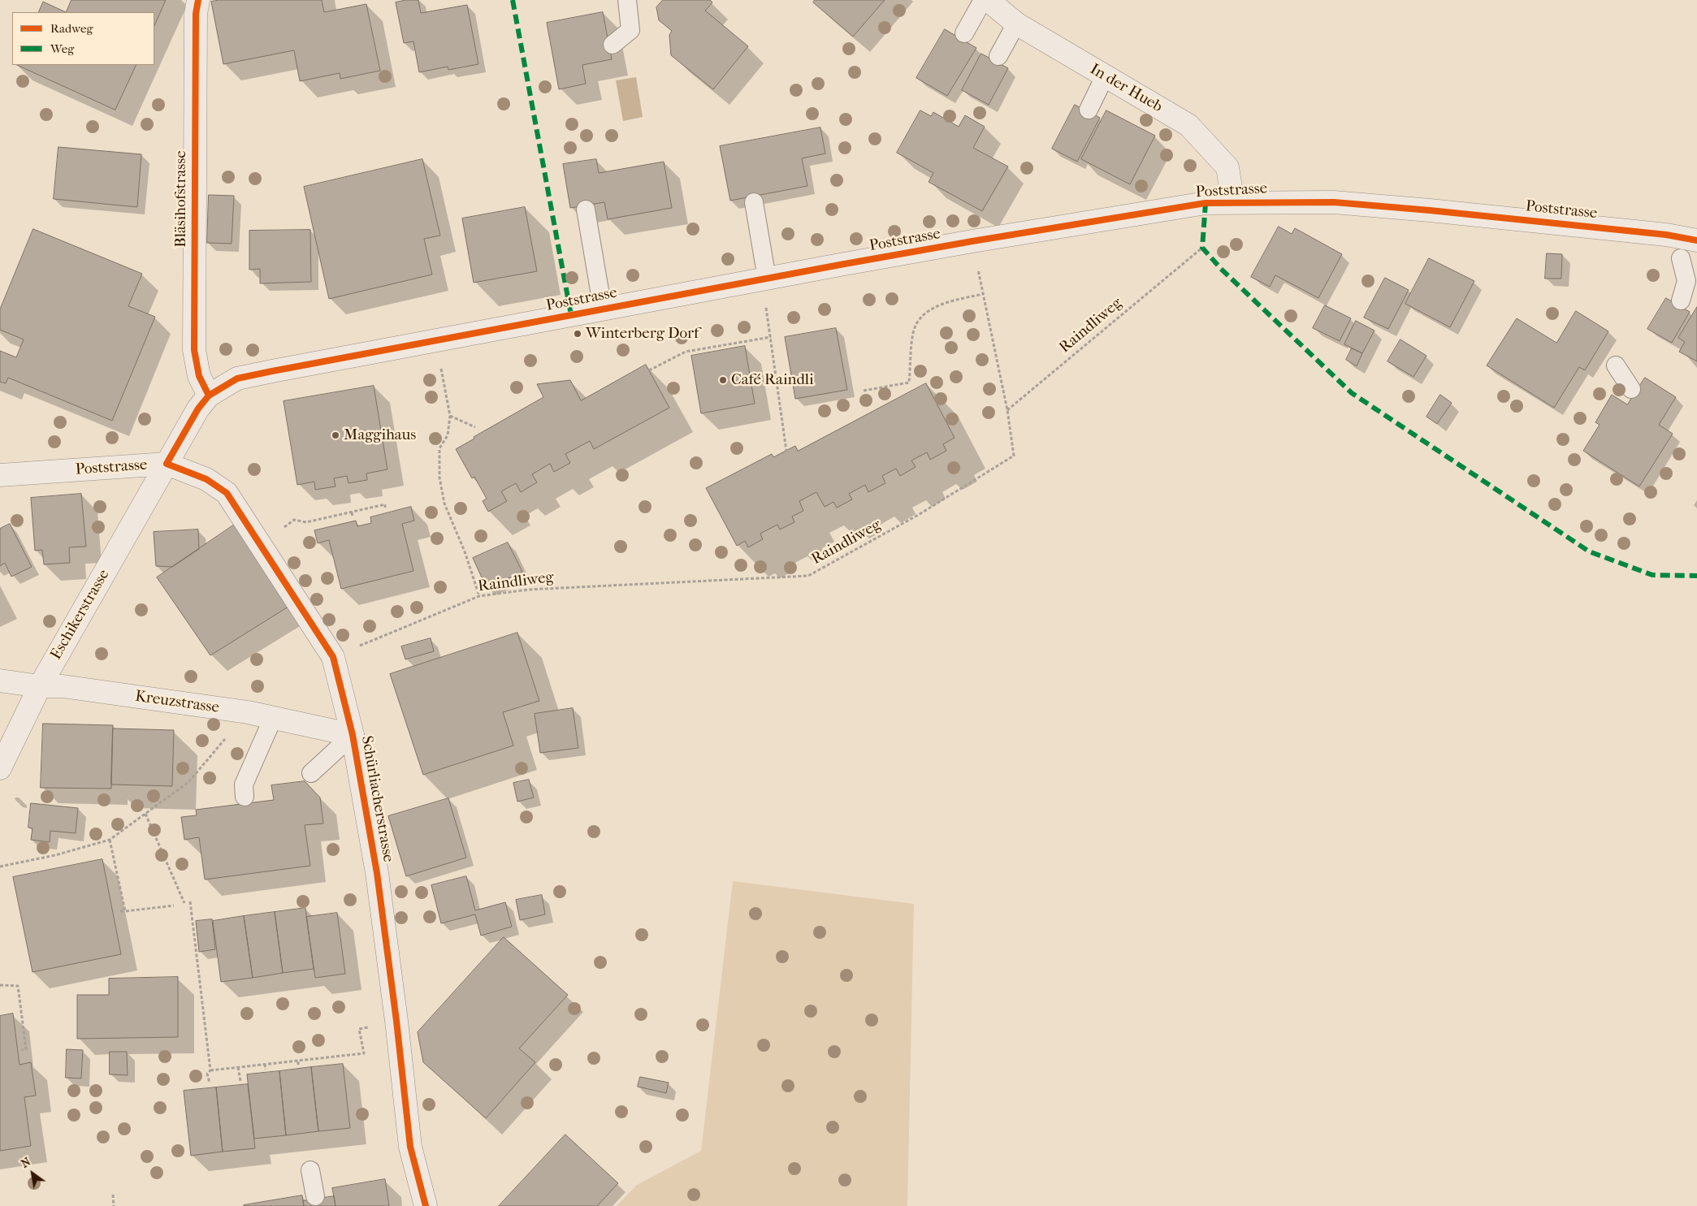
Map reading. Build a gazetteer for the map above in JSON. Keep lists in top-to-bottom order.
{
  "streets": {
    "street": [
      "In der Hueb",
      "Poststrasse",
      "Bläsihofstrasse",
      "Eschikerstrasse",
      "Kreuzstrasse",
      "Schürliacherstrasse"
    ],
    "path": ["Raindliweg"]
  },
  "crossings": [
    ["In der Hueb", "Poststrasse"],
    ["Poststrasse", "Bläsihofstrasse"],
    ["Poststrasse", "Eschikerstrasse"],
    ["Poststrasse", "Schürliacherstrasse"],
    ["Raindliweg", "Schürliacherstrasse"],
    ["Eschikerstrasse", "Kreuzstrasse"],
    ["Eschikerstrasse", "Schürliacherstrasse"],
    ["Kreuzstrasse", "Schürliacherstrasse"]
  ],
  "places": ["Winterberg Dorf", "Café Raindli", "Maggihaus"],
  "legend": ["Radweg", "Weg"],
  "north": "top left"
}
